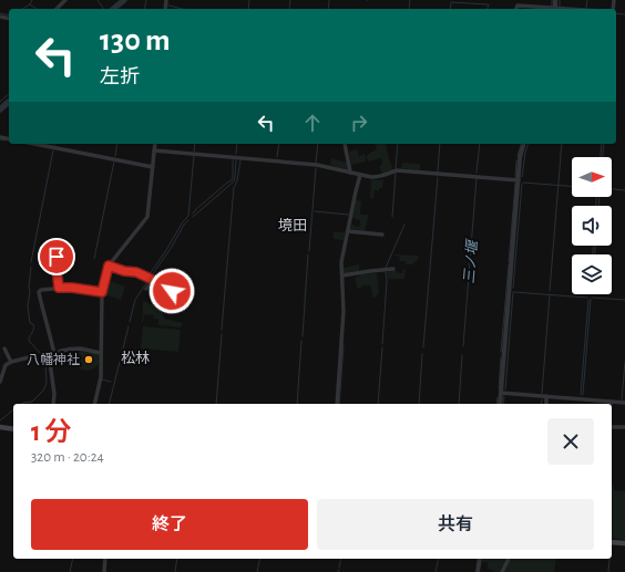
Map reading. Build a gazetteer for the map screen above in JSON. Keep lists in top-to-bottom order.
{
  "districts": ["境田", "松林"],
  "water": ["三ノ堰"],
  "places": ["八幡神社"],
  "north": "right",
  "page": {
    "turn": ["130 m", "左折"],
    "heading": ["1 分", "320 m · 20:24"],
    "buttons": ["終了", "共有"]
  }
}
